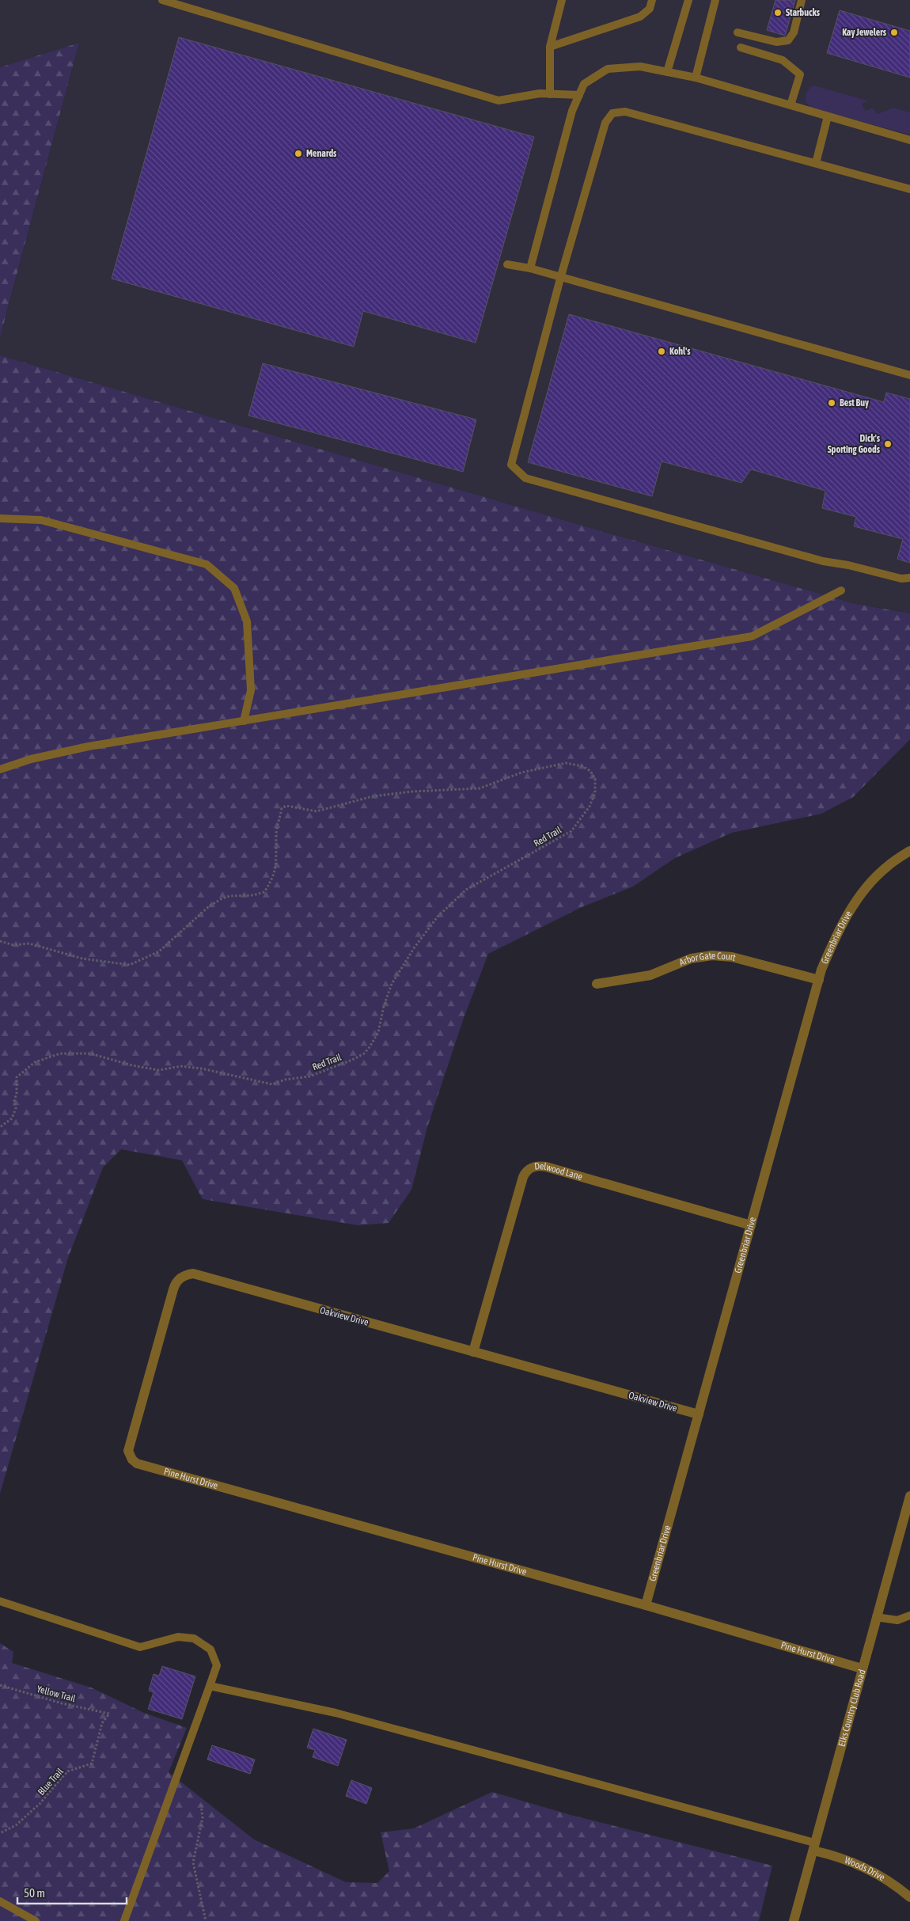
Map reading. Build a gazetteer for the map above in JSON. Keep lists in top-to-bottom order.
{
  "streets": {
    "street": [
      "Greenbriar Drive",
      "Arbor Gate Court",
      "Delwood Lane",
      "Oakview Drive",
      "Pine Hurst Drive",
      "Elks Country Club Road",
      "Woods Drive"
    ],
    "path": ["Red Trail", "Yellow Trail", "Blue Trail"]
  },
  "crossings": [
    ["Greenbriar Drive", "Arbor Gate Court"],
    ["Greenbriar Drive", "Delwood Lane"],
    ["Greenbriar Drive", "Oakview Drive"],
    ["Greenbriar Drive", "Pine Hurst Drive"],
    ["Delwood Lane", "Oakview Drive"],
    ["Oakview Drive", "Pine Hurst Drive"],
    ["Pine Hurst Drive", "Elks Country Club Road"],
    ["Yellow Trail", "Blue Trail"],
    ["Elks Country Club Road", "Woods Drive"]
  ],
  "places": [
    "Starbucks",
    "Kay Jewelers",
    "Menards",
    "Kohl's",
    "Best Buy",
    "Dick's Sporting Goods"
  ],
  "scale_bar": "50 m"
}
